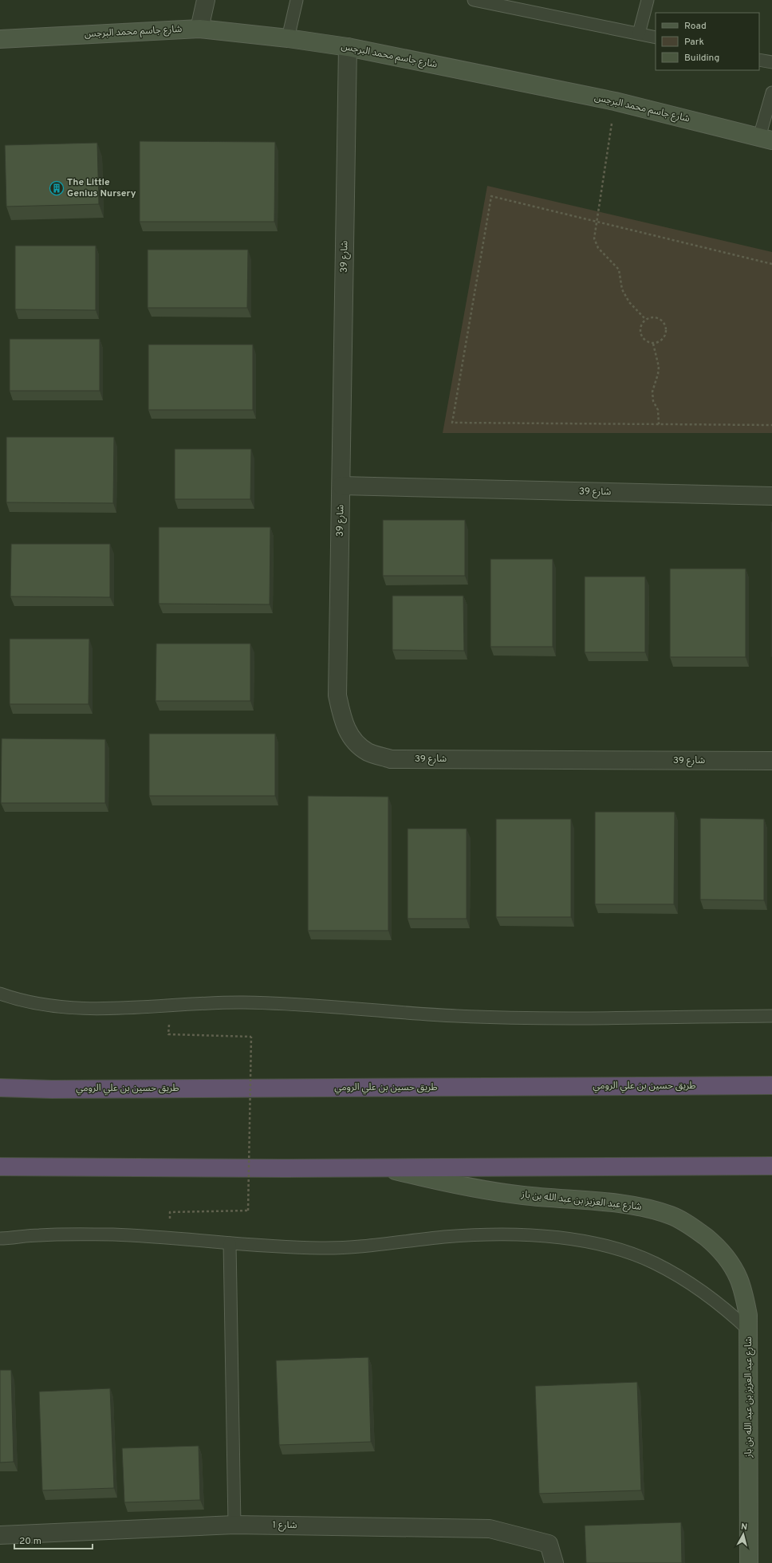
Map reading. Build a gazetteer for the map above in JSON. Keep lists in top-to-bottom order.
{
  "streets": {
    "highway": ["طريق حسين بن علي الرومي"],
    "street": [
      "شارع جاسم محمد البرجس",
      "شارع 39",
      "شارع عبد العزيز بن عبد الله بن باز",
      "شارع 1"
    ]
  },
  "crossings": [
    ["شارع جاسم محمد البرجس", "شارع 39"]
  ],
  "places": {
    "building": ["The Little Genius Nursery"]
  },
  "legend": ["Road", "Park", "Building"],
  "scale_bar": "20 m",
  "north": "top"
}
